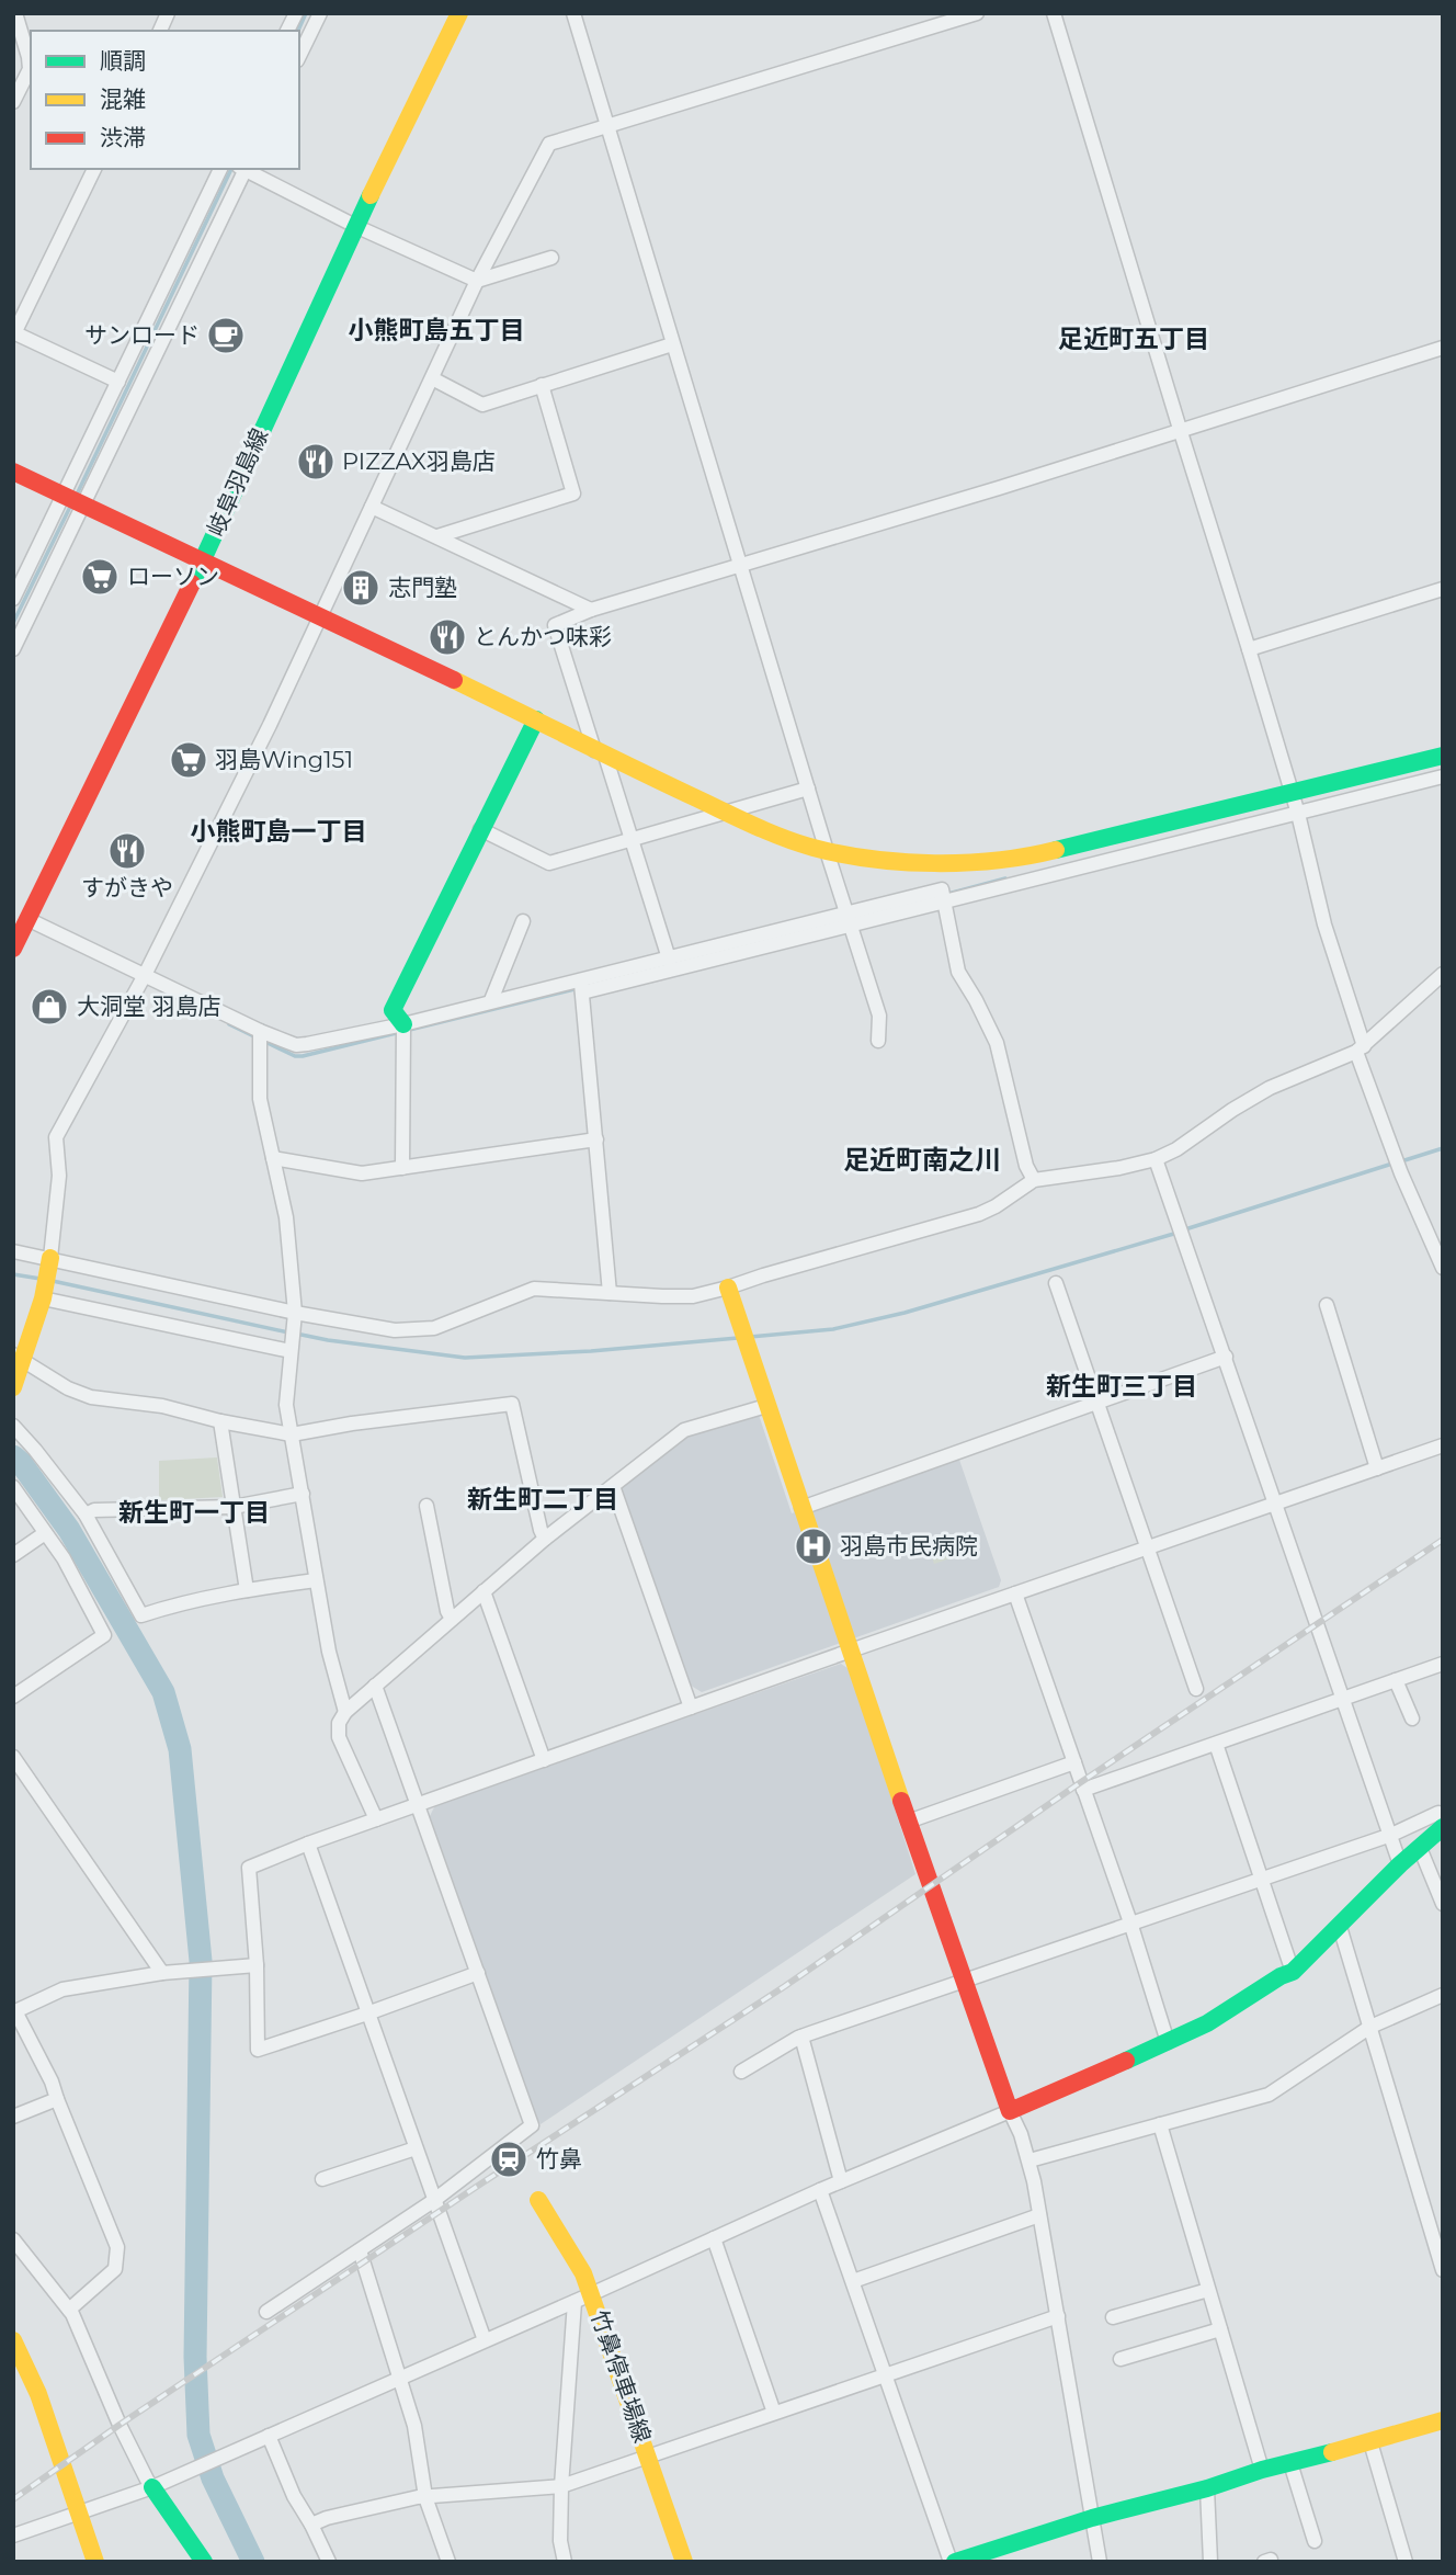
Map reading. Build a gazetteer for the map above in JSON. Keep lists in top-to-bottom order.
{
  "streets": {
    "street": ["岐阜羽島線", "竹鼻停車場線"]
  },
  "districts": [
    "小熊町島五丁目",
    "足近町五丁目",
    "小熊町島一丁目",
    "足近町南之川",
    "新生町三丁目",
    "新生町二丁目",
    "新生町一丁目"
  ],
  "places": {
    "cafe": ["サンロード"],
    "restaurant": ["PIZZAX羽島店", "とんかつ味彩", "すがきや"],
    "supermarket": ["ローソン", "羽島Wing151"],
    "building": ["志門塾"],
    "shop": ["大洞堂 羽島店"],
    "hospital": ["羽島市民病院"],
    "station": ["竹鼻"]
  },
  "legend": ["順調", "混雑", "渋滞"]
}
